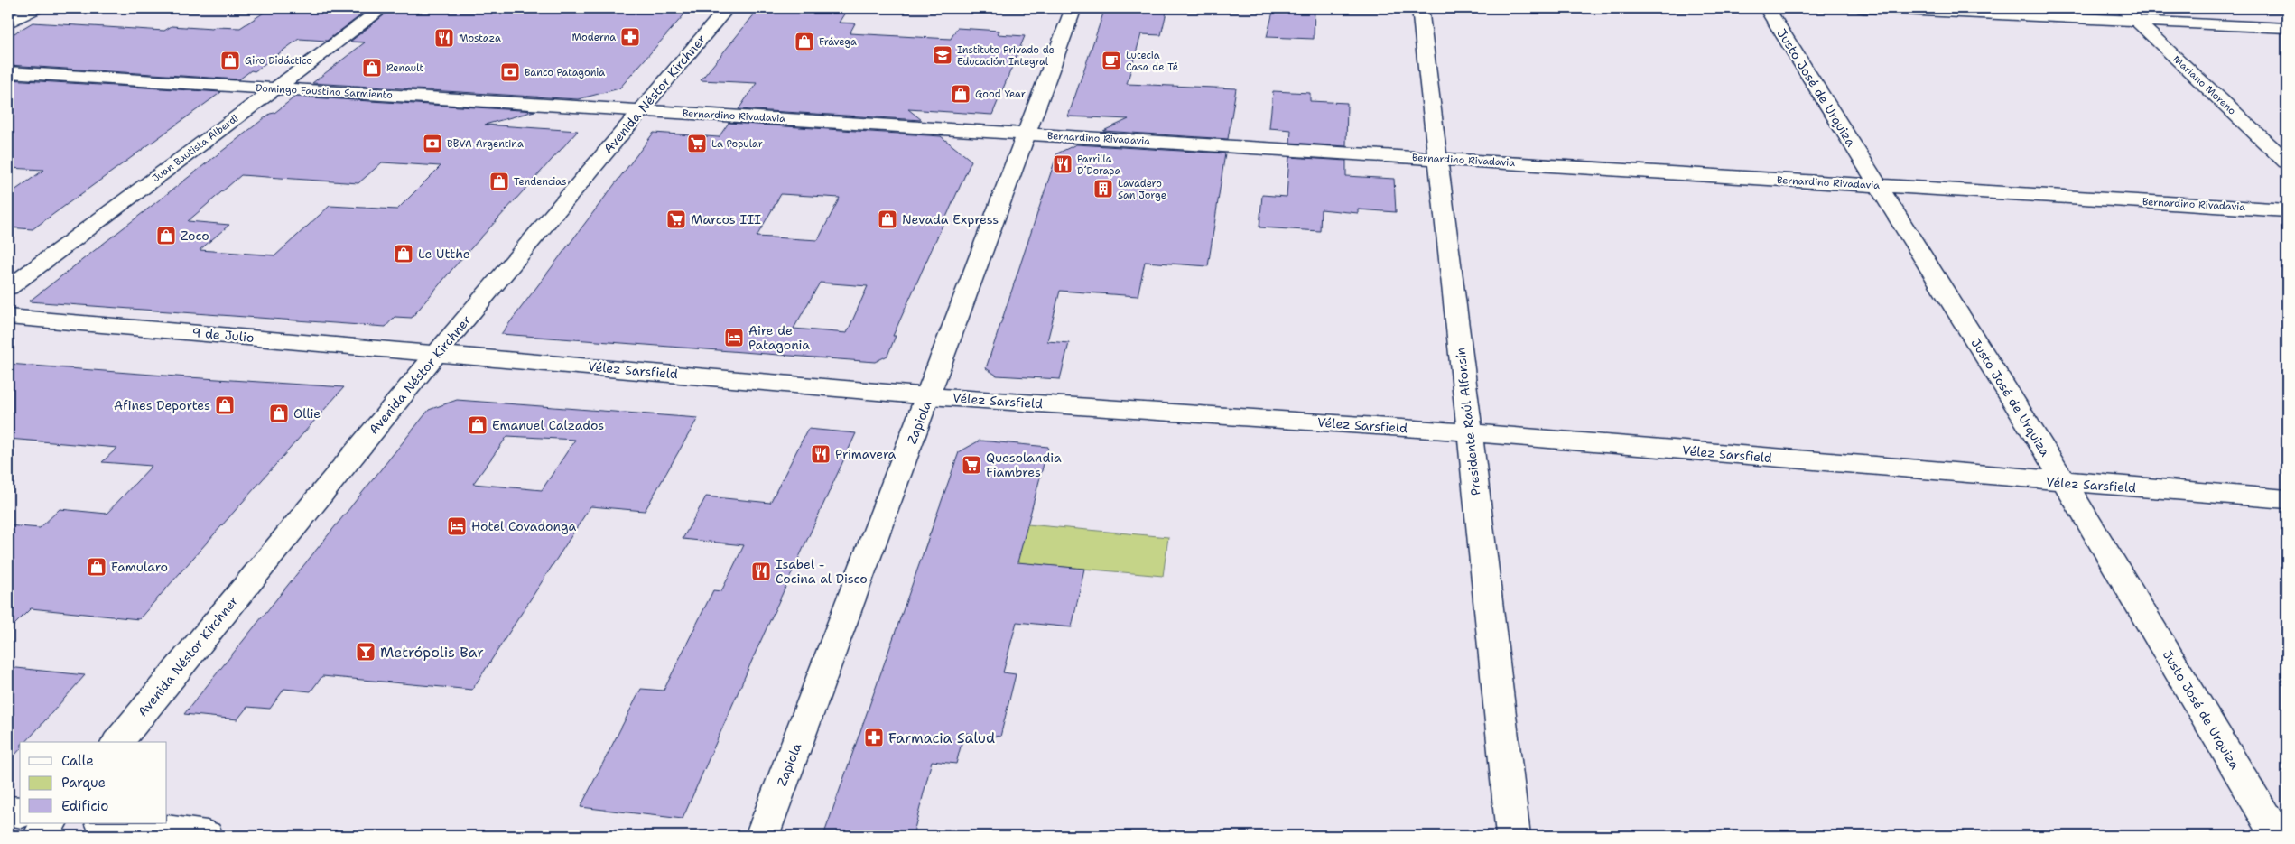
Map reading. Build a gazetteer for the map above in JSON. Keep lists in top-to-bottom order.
{
  "streets": {
    "street": [
      "Mariano Moreno",
      "Justo José de Urquiza",
      "Domingo Faustino Sarmiento",
      "Avenida Néstor Kirchner",
      "Bernardino Rivadavia",
      "Juan Bautista Alberdi",
      "9 de Julio",
      "Vélez Sarsfield",
      "Presidente Raúl Alfonsín",
      "Zapiola"
    ]
  },
  "crossings": [
    ["Justo José de Urquiza", "Bernardino Rivadavia"],
    ["Justo José de Urquiza", "Vélez Sarsfield"],
    ["Domingo Faustino Sarmiento", "Avenida Néstor Kirchner"],
    ["Domingo Faustino Sarmiento", "Bernardino Rivadavia"],
    ["Domingo Faustino Sarmiento", "Juan Bautista Alberdi"],
    ["Avenida Néstor Kirchner", "Bernardino Rivadavia"],
    ["Avenida Néstor Kirchner", "9 de Julio"],
    ["Avenida Néstor Kirchner", "Vélez Sarsfield"],
    ["Bernardino Rivadavia", "Presidente Raúl Alfonsín"],
    ["Bernardino Rivadavia", "Zapiola"],
    ["9 de Julio", "Vélez Sarsfield"],
    ["Vélez Sarsfield", "Presidente Raúl Alfonsín"],
    ["Vélez Sarsfield", "Zapiola"]
  ],
  "places": {
    "pharmacy": ["Moderna", "Farmacia Salud"],
    "restaurant": [
      "Mostaza",
      "Parrilla D´Dorapa",
      "Primavera",
      "Isabel - Cocina al Disco"
    ],
    "shop": [
      "Frávega",
      "Giro Didáctico",
      "Renault",
      "Good Year",
      "Tendencias",
      "Nevada Express",
      "Zoco",
      "Le Utthe",
      "Afines Deportes",
      "Ollie",
      "Emanuel Calzados",
      "Famularo"
    ],
    "school or university": ["Instituto Privado de Educación Integral"],
    "cafe": ["Lutecia Casa de Té"],
    "bank": ["Banco Patagonia", "BBVA Argentina"],
    "supermarket": ["La Popular", "Marcos III", "Quesolandia Fiambres"],
    "building": ["Lavadero San Jorge"],
    "hotel": ["Aire de Patagonia", "Hotel Covadonga"],
    "bar": ["Metrópolis Bar"]
  },
  "legend": ["Calle", "Parque", "Edificio"]
}
